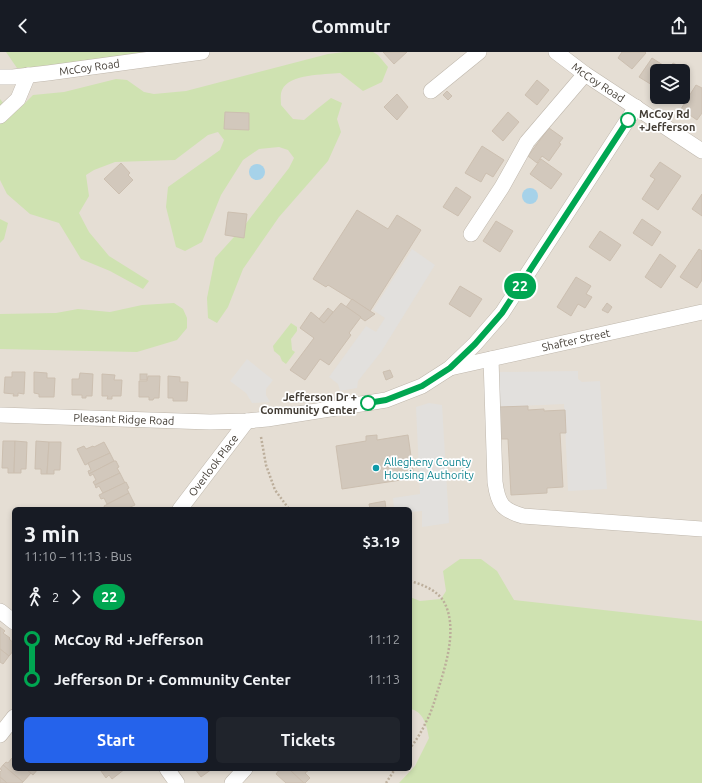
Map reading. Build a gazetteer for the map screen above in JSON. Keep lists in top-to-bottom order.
{
  "streets": {
    "street": [
      "McCoy Road",
      "Shafter Street",
      "Pleasant Ridge Road",
      "Overlook Place"
    ]
  },
  "crossings": [
    ["Shafter Street", "Pleasant Ridge Road"],
    ["Pleasant Ridge Road", "Overlook Place"]
  ],
  "places": ["McCoy Rd +Jefferson", "Jefferson Dr + Community Center", "Allegheny County Housing Authority"],
  "lines": ["bus line 22"],
  "page": {
    "header": "Commutr",
    "on_map": "22",
    "heading": ["3 min", "11:10 – 11:13 · Bus", "$3.19"],
    "legs": ["2", "22"],
    "list": [
      {
        "name": "McCoy Rd +Jefferson",
        "value": "11:12"
      },
      {
        "name": "Jefferson Dr + Community Center",
        "value": "11:13"
      }
    ],
    "buttons": ["Start", "Tickets"]
  }
}
